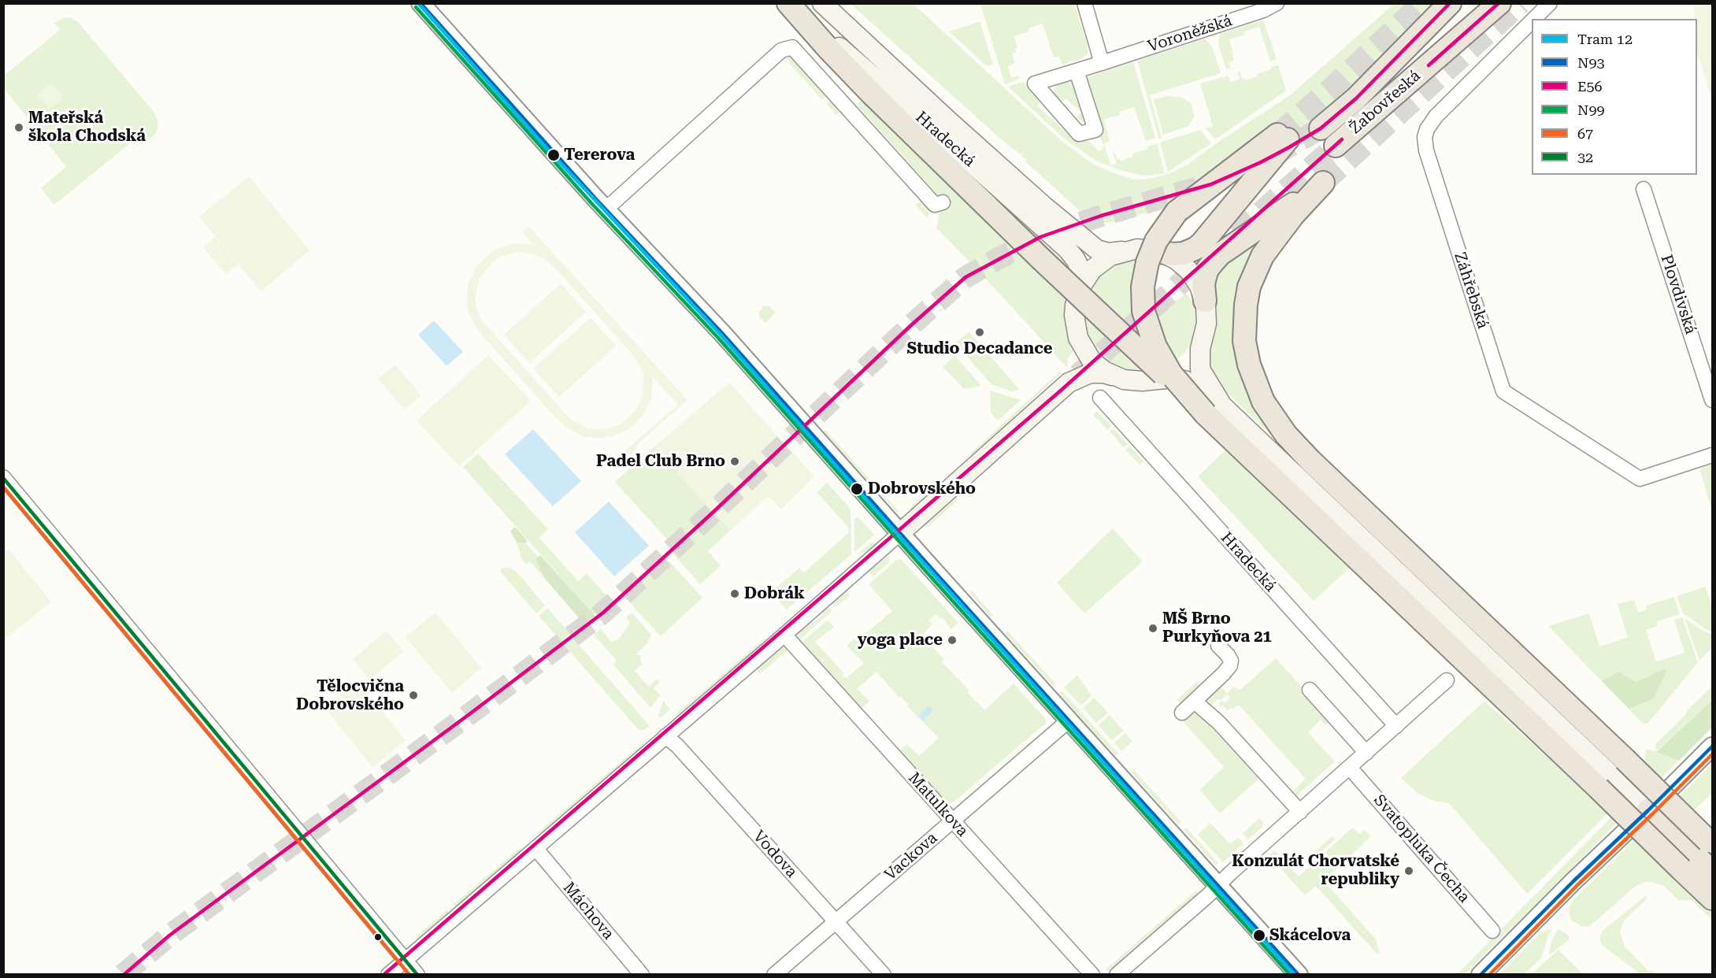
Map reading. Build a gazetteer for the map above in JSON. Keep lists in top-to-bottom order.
{
  "streets": {
    "highway": ["Žabovřeská"],
    "main road": ["Hradecká"],
    "street": [
      "Voroněžská",
      "Záhřebská",
      "Plovdivská",
      "Matulkova",
      "Svatopluka Čecha",
      "Vodova",
      "Vackova",
      "Máchova"
    ]
  },
  "crossings": [
    ["Matulkova", "Vackova"],
    ["Vodova", "Vackova"]
  ],
  "places": [
    "Mateřská škola Chodská",
    "Tererova",
    "Studio Decadance",
    "Padel Club Brno",
    "Dobrovského",
    "Dobrák",
    "MŠ Brno Purkyňova 21",
    "yoga place",
    "Tělocvična Dobrovského",
    "Konzulát Chorvatské republiky",
    "Skácelova"
  ],
  "lines": [
    "tram line 12",
    "transit line N93",
    "transit line E56",
    "transit line N99",
    "transit line 32",
    "transit line 67"
  ],
  "legend": [
    "Tram 12",
    "N93",
    "E56",
    "N99",
    "67",
    "32"
  ]
}
